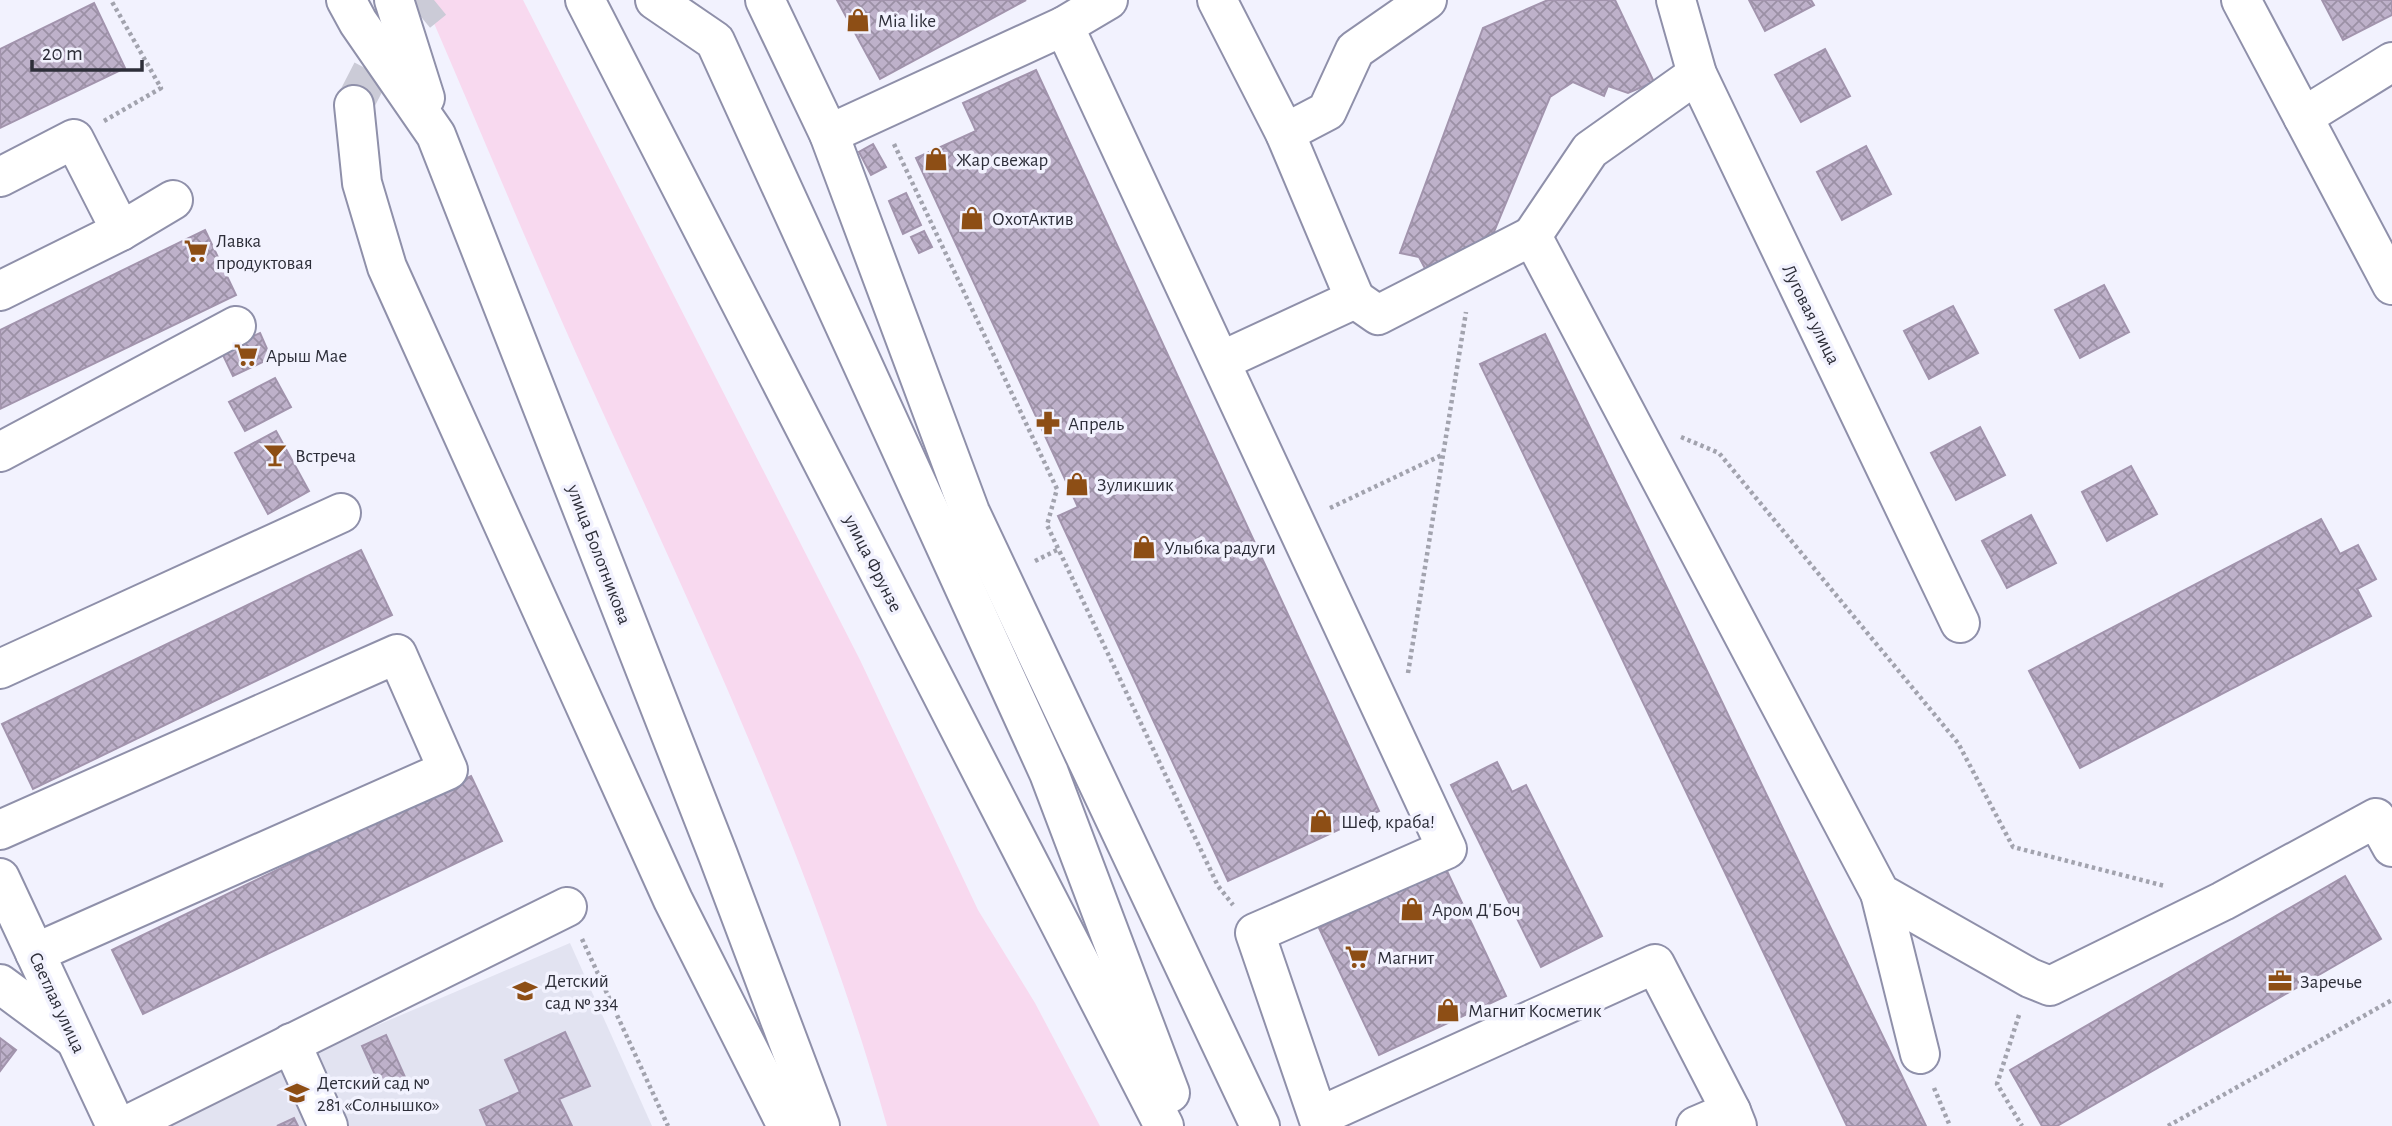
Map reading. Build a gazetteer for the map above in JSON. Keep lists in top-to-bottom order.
{
  "streets": {
    "main road": [
      "Луговая улица",
      "улица Болотникова",
      "улица Фрунзе",
      "Светлая улица"
    ]
  },
  "places": {
    "shop": [
      "Mia like",
      "Жар свежар",
      "ОхотАктив",
      "Зуликшик",
      "Улыбка радуги",
      "Шеф, краба!",
      "Аром Д'Боч",
      "Магнит Косметик"
    ],
    "supermarket": ["Лавка продуктовая", "Арыш Мае", "Магнит"],
    "pharmacy": ["Апрель"],
    "bar": ["Встреча"],
    "office": ["Заречье"],
    "school or university": ["Детский сад № 334", "Детский сад № 281 «Солнышко»"]
  },
  "scale_bar": "20 m"
}
